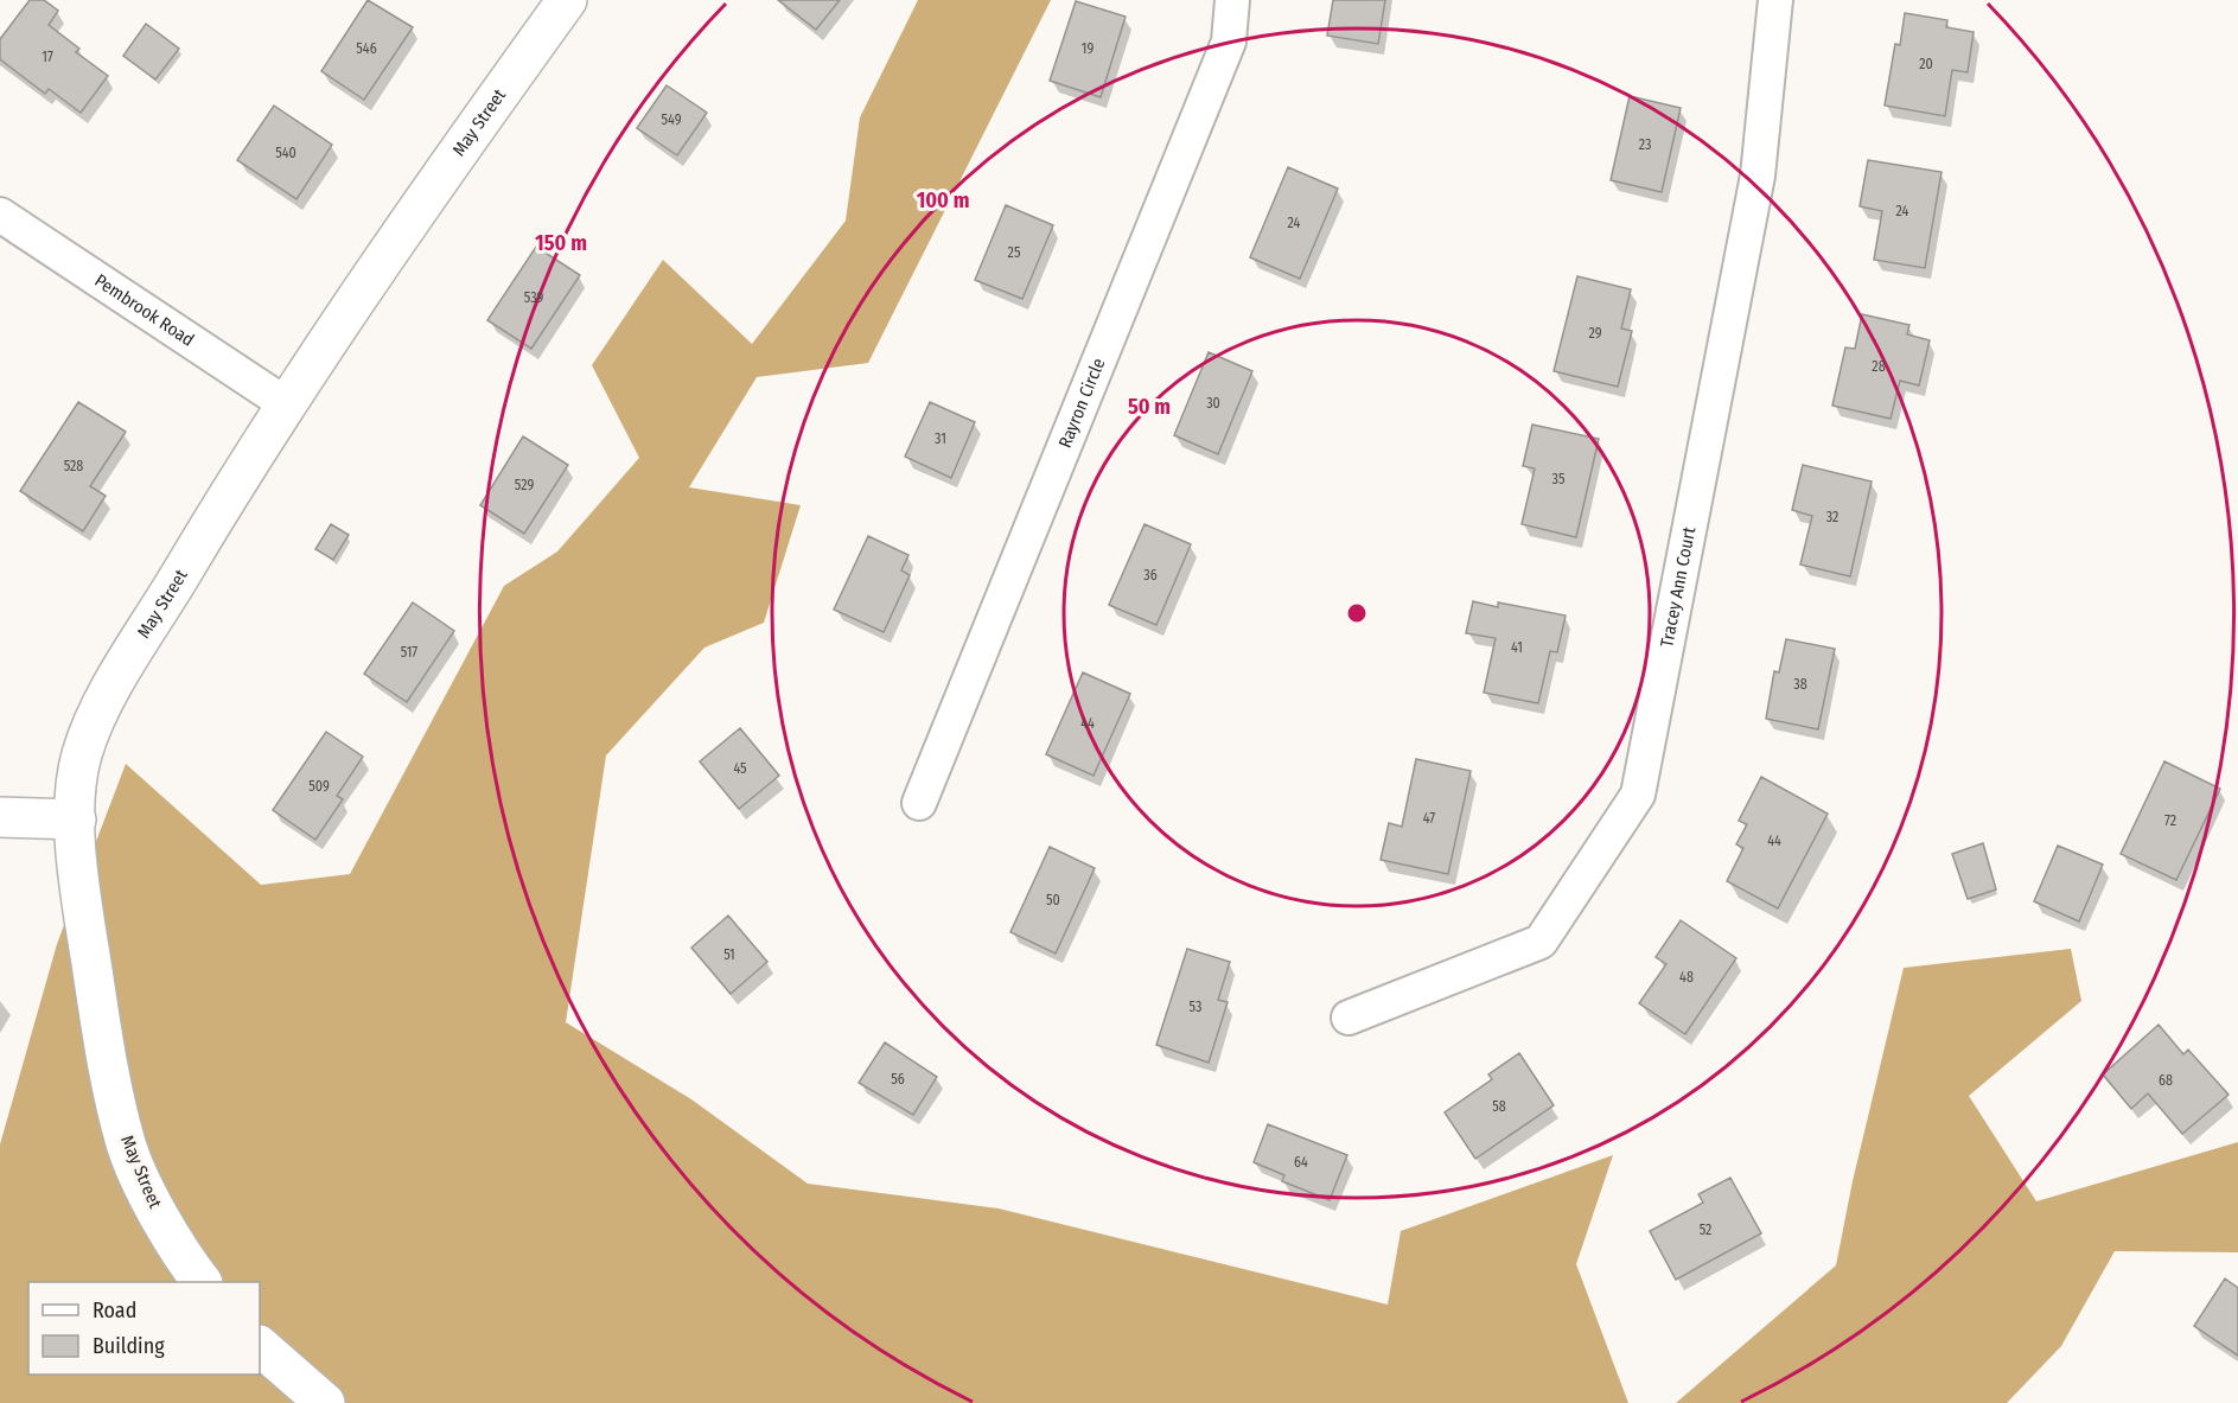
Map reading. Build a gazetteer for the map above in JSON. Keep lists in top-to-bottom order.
{
  "streets": {
    "street": [
      "May Street",
      "Pembrook Road",
      "Rayron Circle",
      "Tracey Ann Court"
    ]
  },
  "crossings": [
    ["May Street", "Pembrook Road"]
  ],
  "house_numbers": [
    "546",
    "19",
    "17",
    "20",
    "549",
    "23",
    "540",
    "24",
    "24",
    "25",
    "539",
    "29",
    "28",
    "30",
    "31",
    "528",
    "35",
    "529",
    "32",
    "36",
    "41",
    "517",
    "38",
    "44",
    "45",
    "509",
    "47",
    "72",
    "44",
    "50",
    "51",
    "48",
    "53",
    "56",
    "68",
    "58",
    "64",
    "52"
  ],
  "legend": ["Road", "Building"],
  "rings": ["100 m", "150 m", "50 m"]
}
